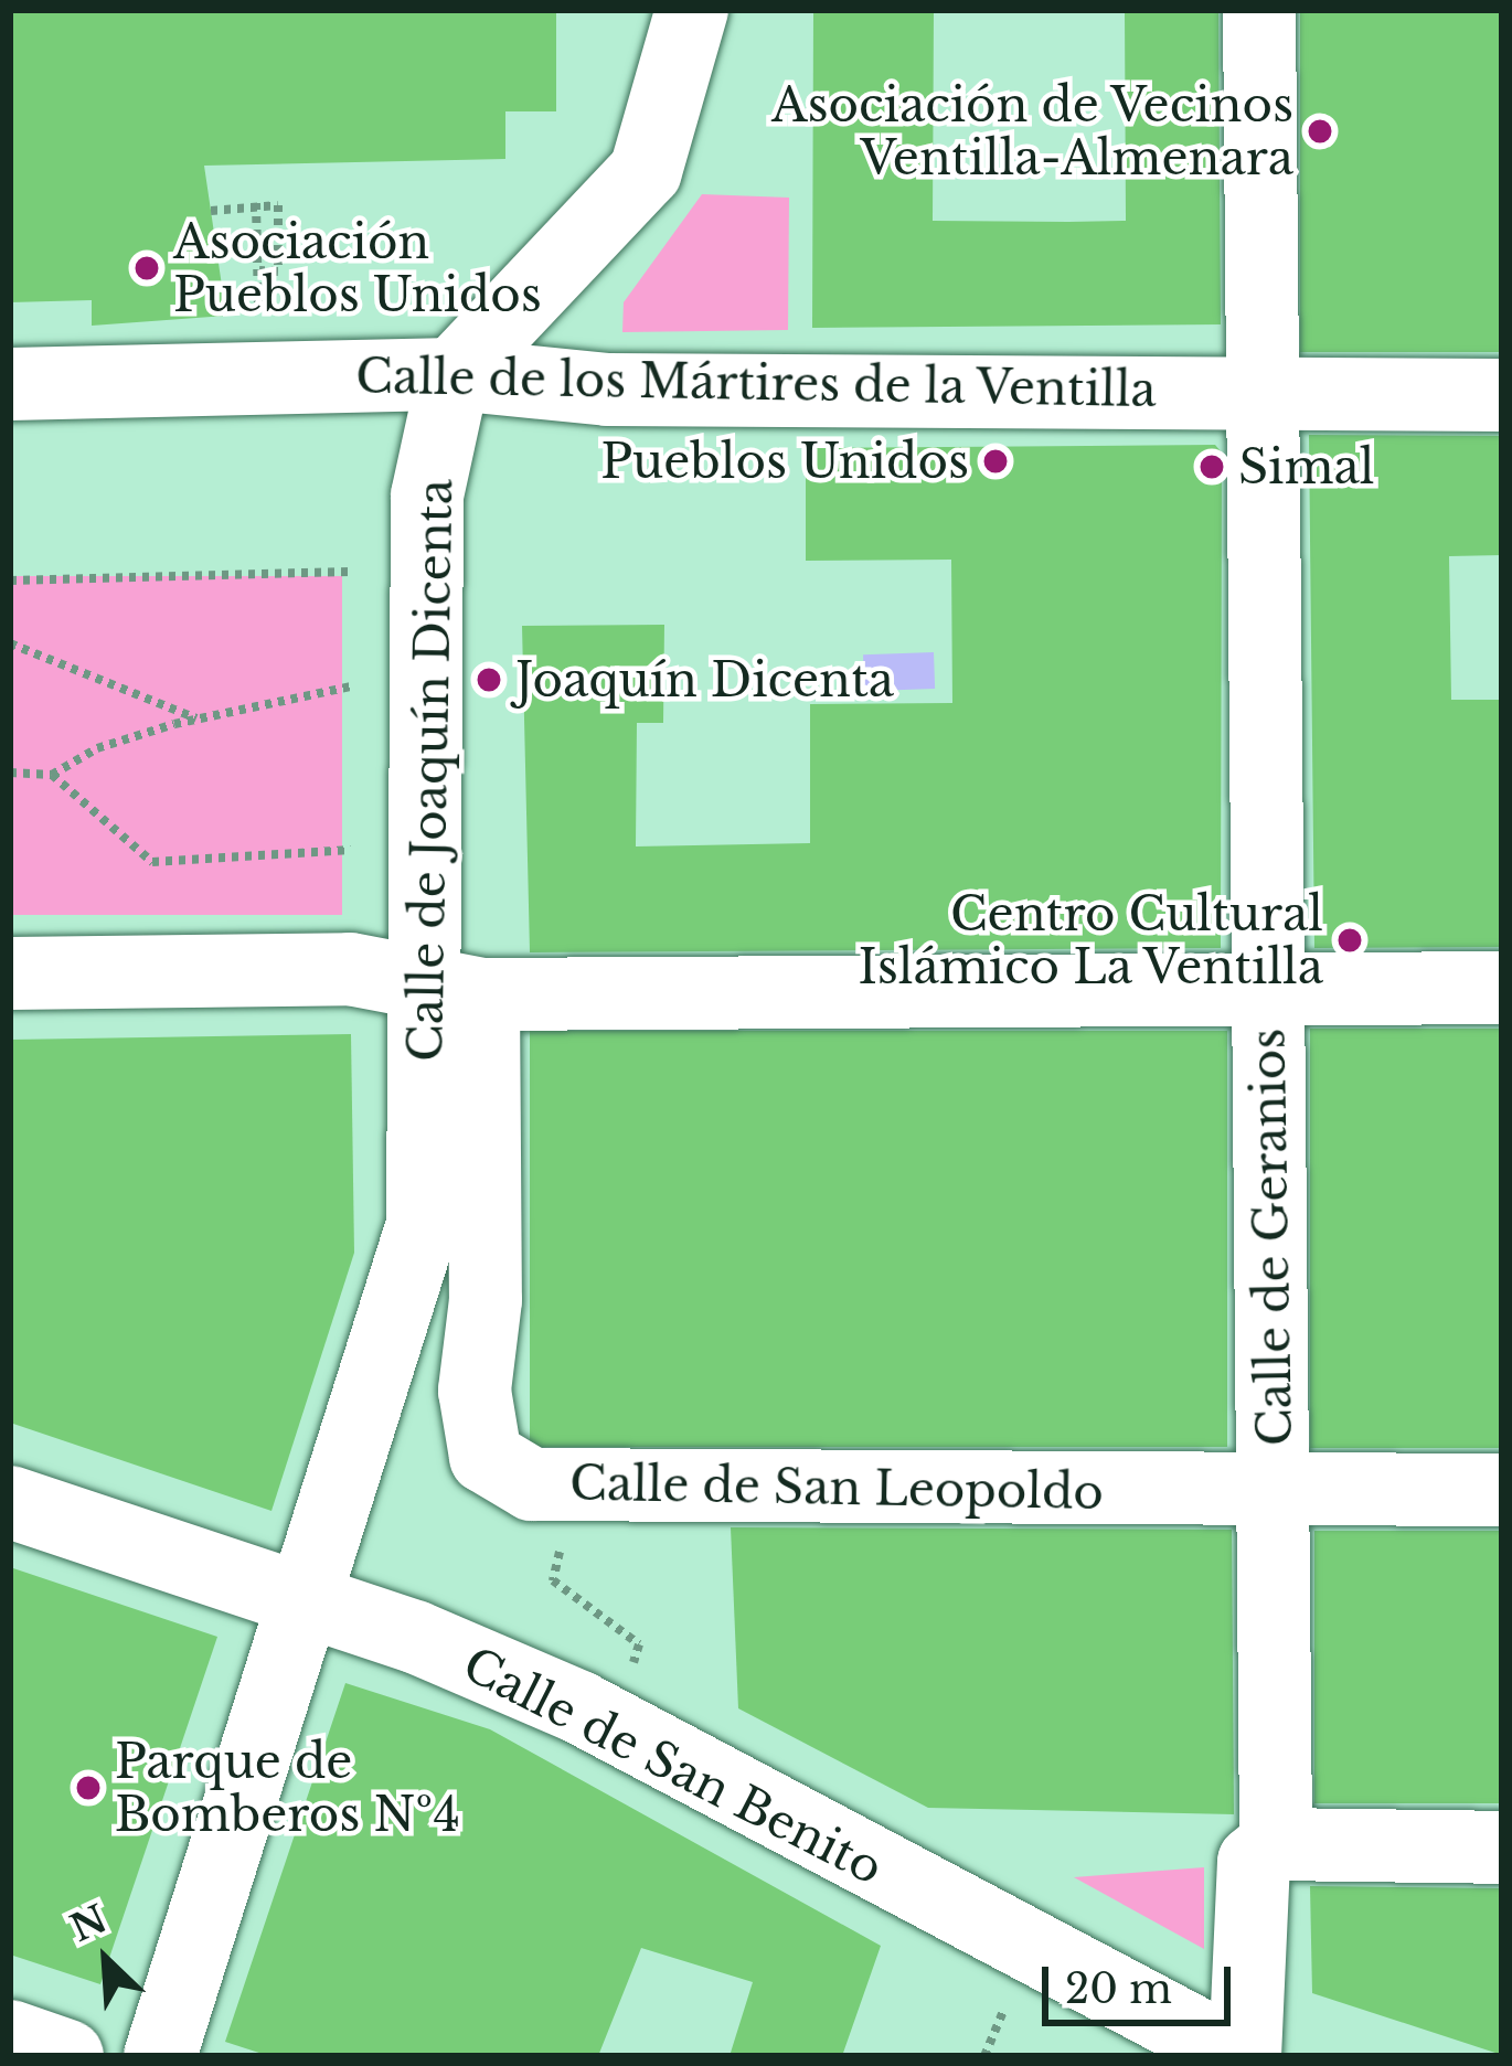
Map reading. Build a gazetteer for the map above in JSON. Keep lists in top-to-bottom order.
{
  "streets": {
    "street": [
      "Calle de los Mártires de la Ventilla",
      "Calle de Joaquín Dicenta",
      "Calle de Geranios",
      "Calle de San Leopoldo",
      "Calle de San Benito"
    ]
  },
  "crossings": [
    ["Calle de los Mártires de la Ventilla", "Calle de Joaquín Dicenta"],
    ["Calle de los Mártires de la Ventilla", "Calle de Geranios"],
    ["Calle de Joaquín Dicenta", "Calle de San Leopoldo"],
    ["Calle de Joaquín Dicenta", "Calle de San Benito"],
    ["Calle de Geranios", "Calle de San Leopoldo"],
    ["Calle de Geranios", "Calle de San Benito"]
  ],
  "places": [
    "Asociación de Vecinos Ventilla-Almenara",
    "Asociación Pueblos Unidos",
    "Pueblos Unidos",
    "Simal",
    "Joaquín Dicenta",
    "Centro Cultural Islámico La Ventilla",
    "Parque de Bomberos Nº4"
  ],
  "scale_bar": "20 m",
  "north": "top left"
}
